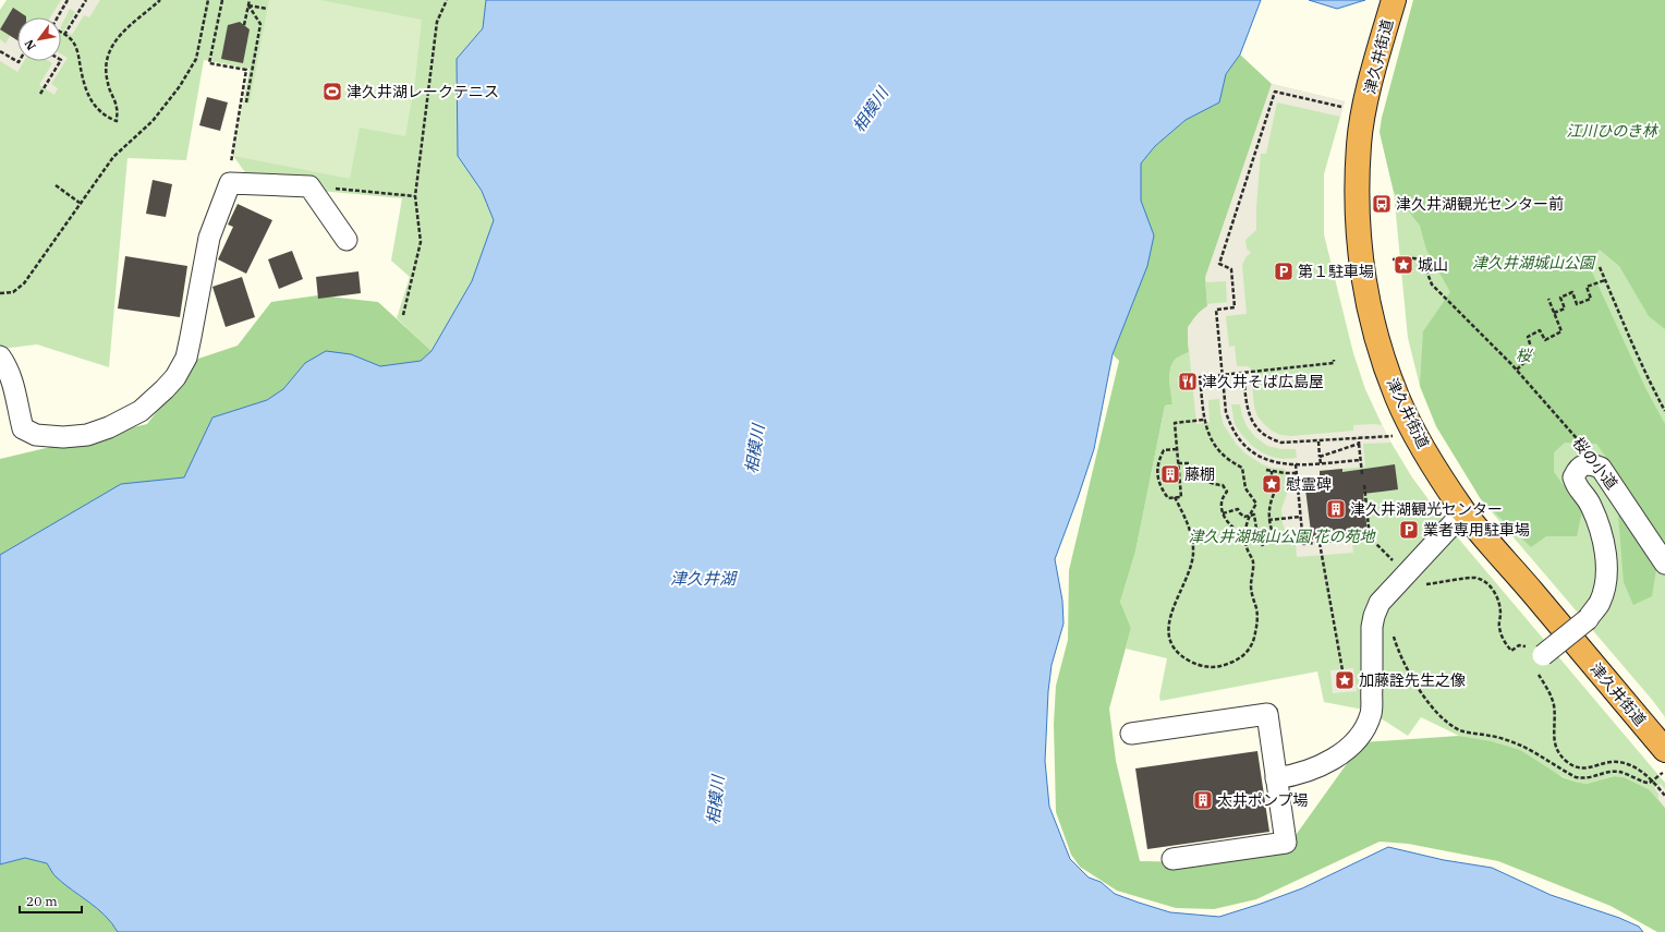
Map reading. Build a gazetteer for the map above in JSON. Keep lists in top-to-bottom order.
{
  "streets": {
    "highway": ["津久井街道"],
    "street": ["桜の小道"]
  },
  "water": ["相模川", "津久井湖"],
  "parks": [
    "江川ひのき林",
    "津久井湖城山公園",
    "桜",
    "津久井湖城山公園 花の苑地"
  ],
  "places": {
    "sports": ["津久井湖レークテニス"],
    "bus stop": ["津久井湖観光センター前"],
    "place": ["城山", "慰霊碑", "加藤詮先生之像"],
    "parking": ["第１駐車場", "業者専用駐車場"],
    "restaurant": ["津久井そば広島屋"],
    "building": ["藤棚", "津久井湖観光センター", "太井ポンプ場"]
  },
  "scale_bar": "20 m",
  "north": "bottom left"
}
